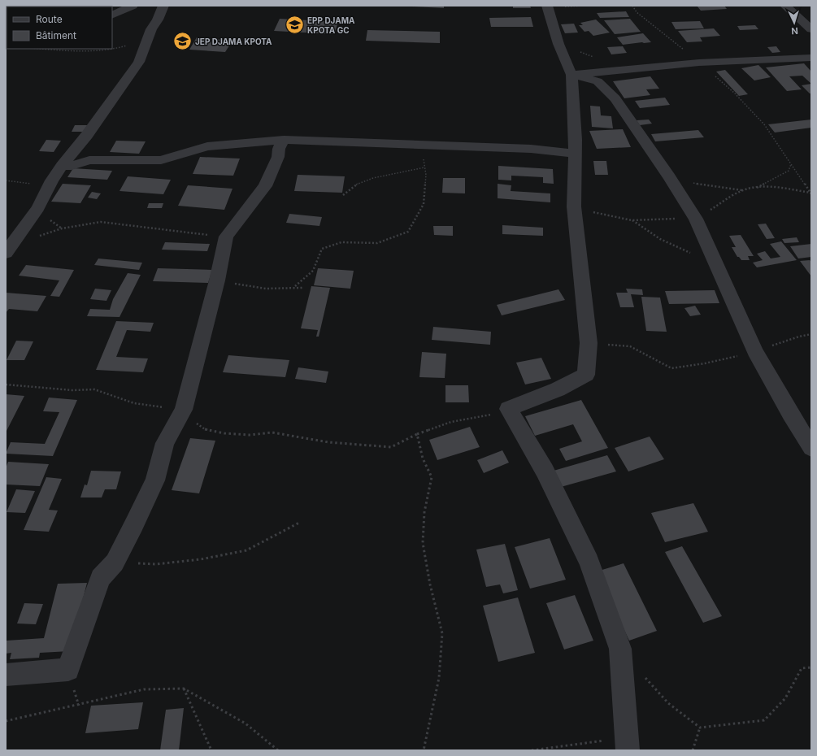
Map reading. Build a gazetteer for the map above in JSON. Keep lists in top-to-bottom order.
{
  "places": {
    "school or university": ["EPP DJAMA KPOTA GC", "JEP DJAMA KPOTA"]
  },
  "legend": ["Route", "Bâtiment"],
  "north": "bottom"
}
